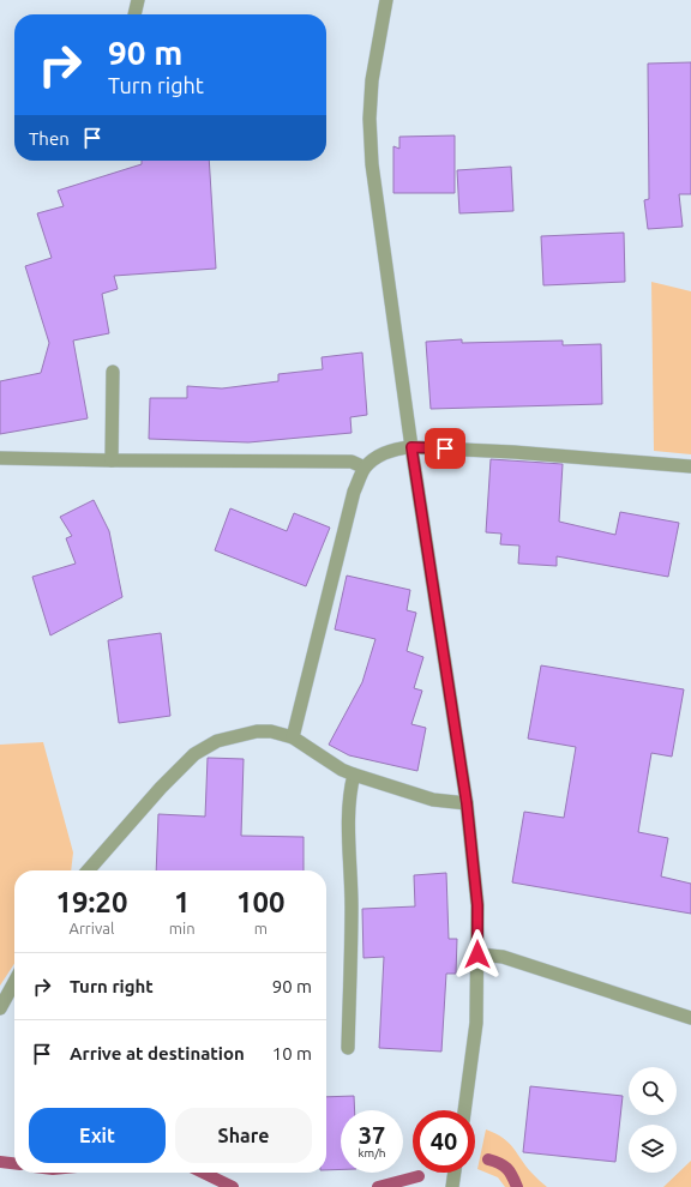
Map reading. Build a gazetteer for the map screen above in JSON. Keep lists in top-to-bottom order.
{
  "page": {
    "turn": ["90 m", "Turn right"],
    "then": "Then",
    "eta": [
      "19:20",
      "Arrival",
      "1",
      "min",
      "100",
      "m"
    ],
    "list": [
      {
        "name": "Turn right",
        "value": "90 m"
      },
      {
        "name": "Arrive at destination",
        "value": "10 m"
      }
    ],
    "buttons": ["Exit", "Share"],
    "speed": "37 km/h",
    "limit": "40"
  }
}
